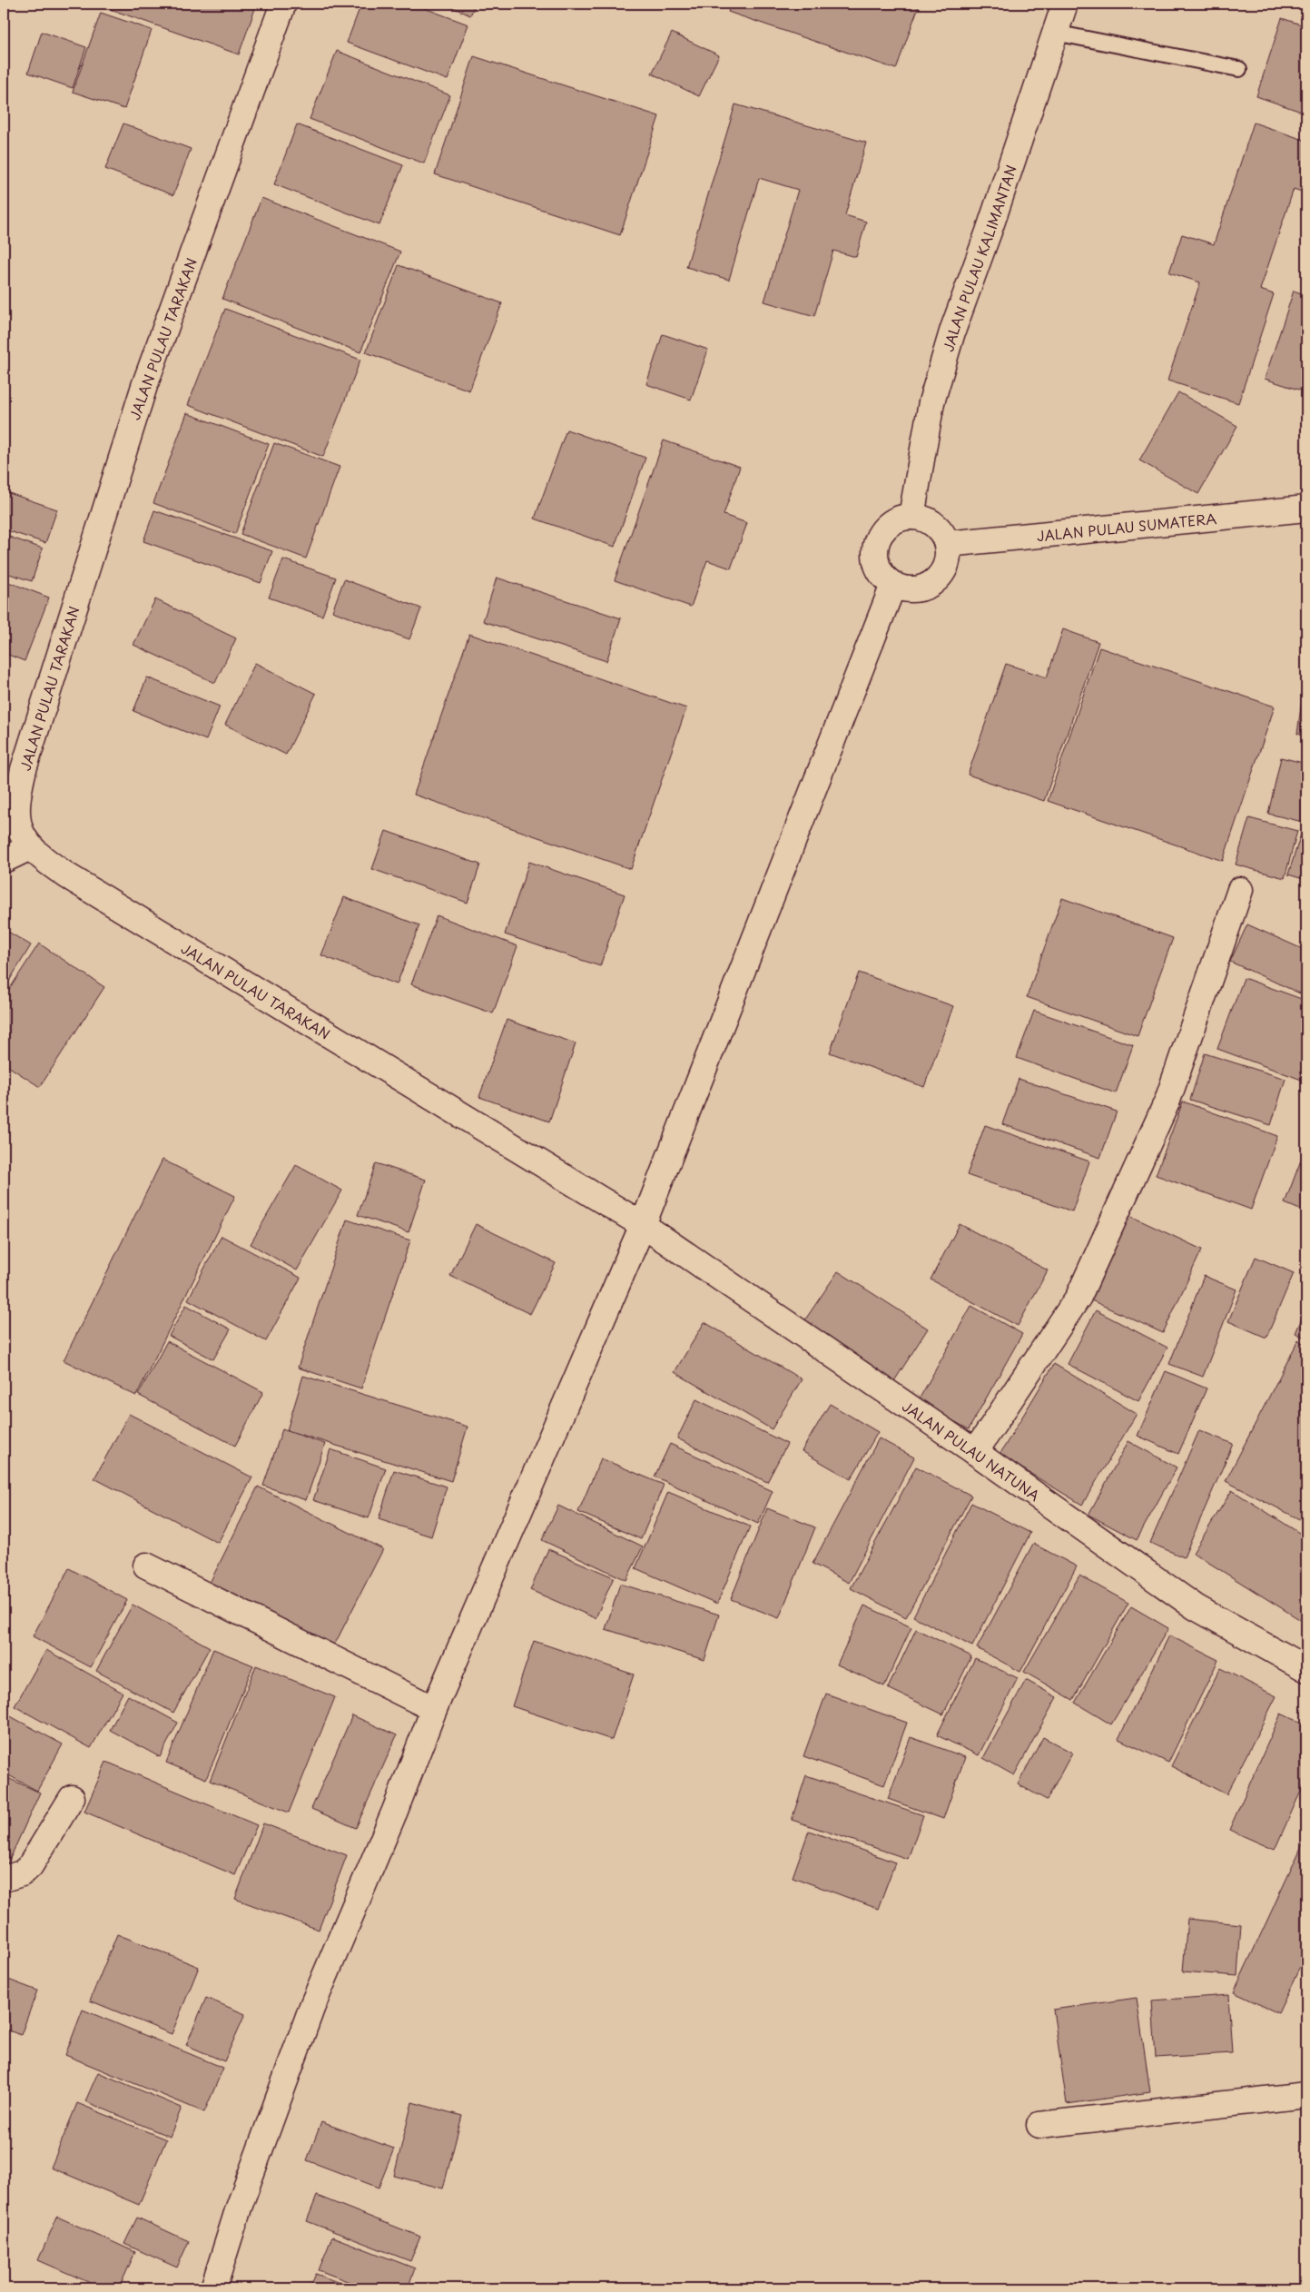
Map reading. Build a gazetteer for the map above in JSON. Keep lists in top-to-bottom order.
{
  "streets": {
    "main road": [
      "JALAN PULAU KALIMANTAN",
      "JALAN PULAU TARAKAN",
      "JALAN PULAU SUMATERA",
      "JALAN PULAU NATUNA"
    ]
  },
  "crossings": [
    ["JALAN PULAU KALIMANTAN", "JALAN PULAU SUMATERA"],
    ["JALAN PULAU TARAKAN", "JALAN PULAU NATUNA"]
  ]
}
